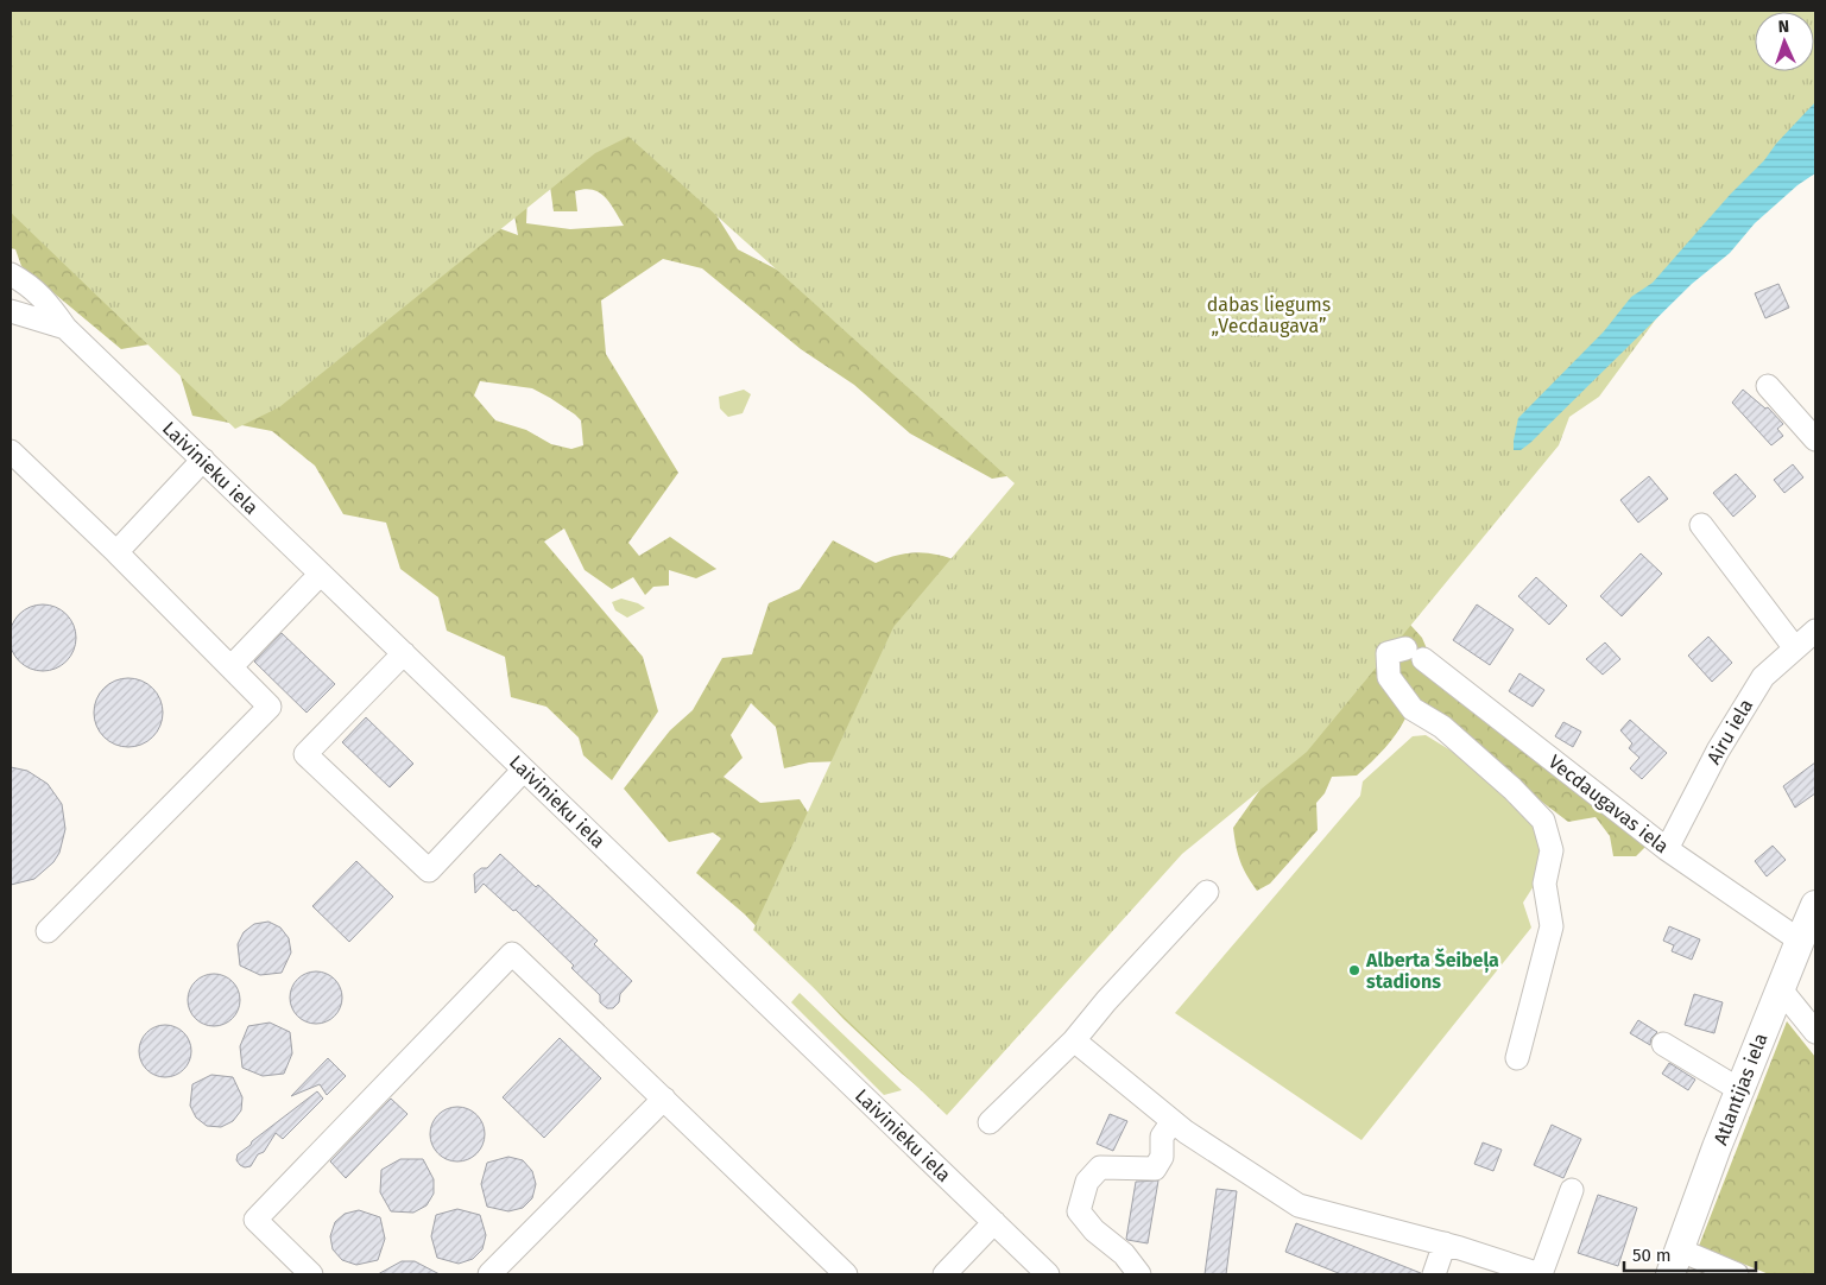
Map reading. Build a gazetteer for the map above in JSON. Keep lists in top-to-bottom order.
{
  "streets": {
    "main road": ["Atlantijas iela"],
    "street": ["Laivinieku iela", "Airu iela", "Vecdaugavas iela"]
  },
  "crossings": [
    ["Airu iela", "Vecdaugavas iela"],
    ["Vecdaugavas iela", "Atlantijas iela"]
  ],
  "parks": ["dabas liegums „Vecdaugava”"],
  "places": ["Alberta Šeibeļa stadions"],
  "scale_bar": "50 m",
  "north": "top"
}
